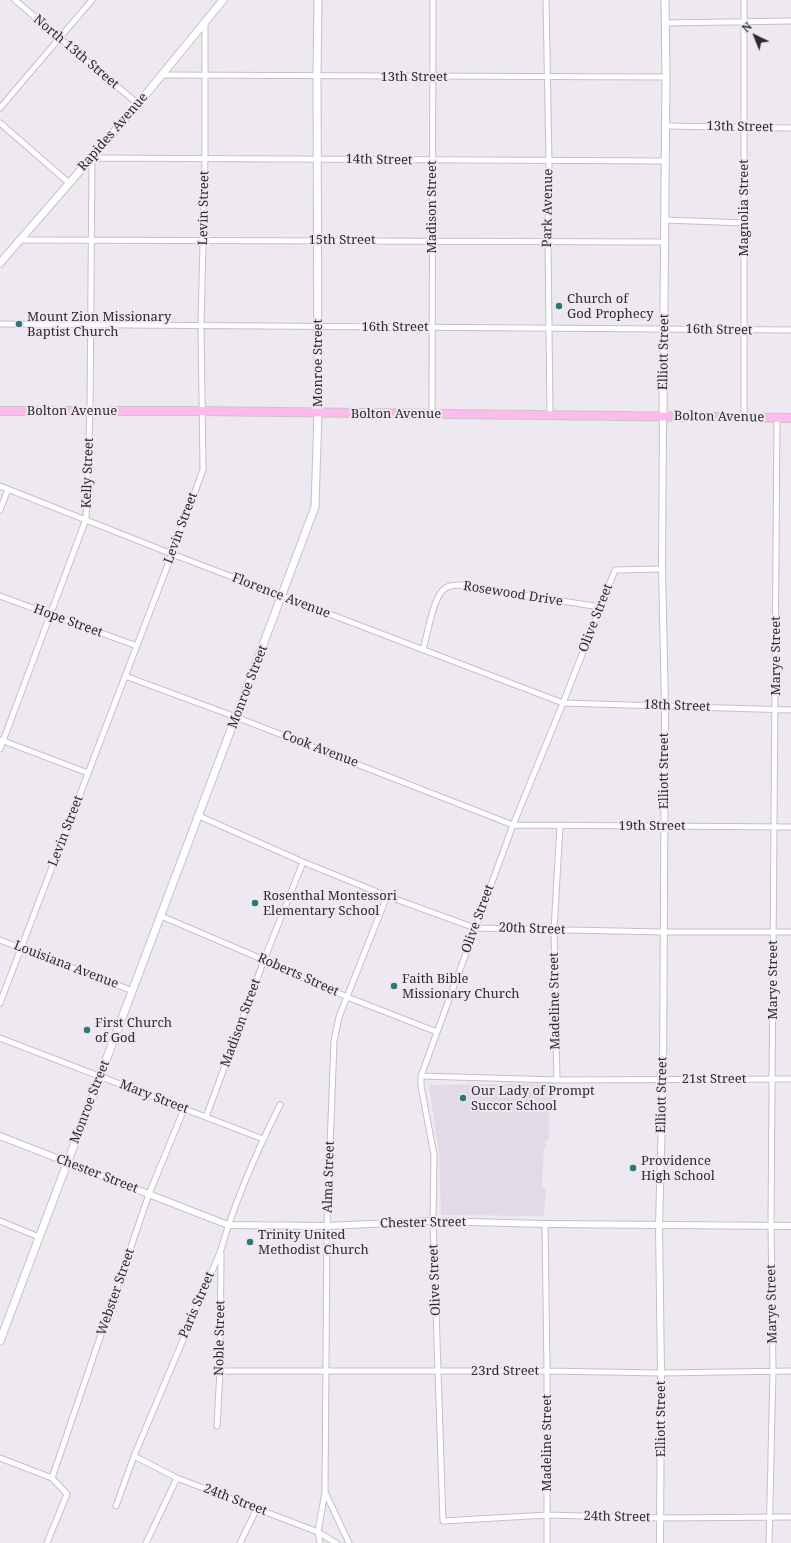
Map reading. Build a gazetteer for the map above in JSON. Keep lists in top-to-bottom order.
{
  "streets": {
    "main road": [
      "Rapides Avenue",
      "Elliott Street",
      "Monroe Street",
      "Bolton Avenue"
    ],
    "street": [
      "North 13th Street",
      "13th Street",
      "14th Street",
      "Madison Street",
      "Levin Street",
      "Park Avenue",
      "Magnolia Street",
      "15th Street",
      "16th Street",
      "Kelly Street",
      "Rosewood Drive",
      "Florence Avenue",
      "Olive Street",
      "Hope Street",
      "Marye Street",
      "18th Street",
      "Cook Avenue",
      "19th Street",
      "20th Street",
      "Louisiana Avenue",
      "Roberts Street",
      "Madeline Street",
      "21st Street",
      "Mary Street",
      "Chester Street",
      "Alma Street",
      "Webster Street",
      "Paris Street",
      "Noble Street",
      "23rd Street",
      "24th Street"
    ]
  },
  "crossings": [
    ["North 13th Street", "Rapides Avenue"],
    ["13th Street", "Rapides Avenue"],
    ["13th Street", "Madison Street"],
    ["13th Street", "Levin Street"],
    ["13th Street", "Park Avenue"],
    ["13th Street", "Magnolia Street"],
    ["13th Street", "Elliott Street"],
    ["13th Street", "Monroe Street"],
    ["Rapides Avenue", "14th Street"],
    ["Rapides Avenue", "Levin Street"],
    ["Rapides Avenue", "15th Street"],
    ["Rapides Avenue", "Kelly Street"],
    ["14th Street", "Madison Street"],
    ["14th Street", "Levin Street"],
    ["14th Street", "Park Avenue"],
    ["14th Street", "Elliott Street"],
    ["14th Street", "Monroe Street"],
    ["14th Street", "Kelly Street"],
    ["Madison Street", "15th Street"],
    ["Madison Street", "16th Street"],
    ["Madison Street", "Bolton Avenue"],
    ["Madison Street", "20th Street"],
    ["Madison Street", "Roberts Street"],
    ["Madison Street", "Mary Street"],
    ["Levin Street", "15th Street"],
    ["Levin Street", "16th Street"],
    ["Levin Street", "Bolton Avenue"],
    ["Levin Street", "Florence Avenue"],
    ["Levin Street", "Hope Street"],
    ["Levin Street", "Cook Avenue"],
    ["Levin Street", "Louisiana Avenue"],
    ["Park Avenue", "15th Street"],
    ["Park Avenue", "16th Street"],
    ["Park Avenue", "Bolton Avenue"],
    ["Magnolia Street", "16th Street"],
    ["Magnolia Street", "Bolton Avenue"],
    ["15th Street", "Elliott Street"],
    ["15th Street", "Monroe Street"],
    ["15th Street", "Kelly Street"],
    ["16th Street", "Elliott Street"],
    ["16th Street", "Monroe Street"],
    ["16th Street", "Kelly Street"],
    ["Elliott Street", "Bolton Avenue"],
    ["Elliott Street", "Olive Street"],
    ["Elliott Street", "18th Street"],
    ["Elliott Street", "19th Street"],
    ["Elliott Street", "20th Street"],
    ["Elliott Street", "21st Street"],
    ["Elliott Street", "Chester Street"],
    ["Elliott Street", "23rd Street"],
    ["Elliott Street", "24th Street"],
    ["Monroe Street", "Bolton Avenue"],
    ["Monroe Street", "Florence Avenue"],
    ["Monroe Street", "Cook Avenue"],
    ["Monroe Street", "20th Street"],
    ["Monroe Street", "Louisiana Avenue"],
    ["Monroe Street", "Roberts Street"],
    ["Monroe Street", "Mary Street"],
    ["Monroe Street", "Chester Street"],
    ["Bolton Avenue", "Kelly Street"],
    ["Bolton Avenue", "Marye Street"],
    ["Kelly Street", "Florence Avenue"],
    ["Kelly Street", "Hope Street"],
    ["Rosewood Drive", "Florence Avenue"],
    ["Rosewood Drive", "Olive Street"],
    ["Florence Avenue", "Olive Street"],
    ["Florence Avenue", "18th Street"],
    ["Olive Street", "18th Street"],
    ["Olive Street", "Cook Avenue"],
    ["Olive Street", "19th Street"],
    ["Olive Street", "20th Street"],
    ["Olive Street", "Roberts Street"],
    ["Olive Street", "21st Street"],
    ["Olive Street", "Chester Street"],
    ["Olive Street", "23rd Street"],
    ["Olive Street", "24th Street"],
    ["Marye Street", "18th Street"],
    ["Marye Street", "19th Street"],
    ["Marye Street", "20th Street"],
    ["Marye Street", "21st Street"],
    ["Marye Street", "Chester Street"],
    ["Marye Street", "23rd Street"],
    ["Marye Street", "24th Street"],
    ["Cook Avenue", "19th Street"],
    ["19th Street", "Madeline Street"],
    ["20th Street", "Madeline Street"],
    ["20th Street", "Alma Street"],
    ["Roberts Street", "Alma Street"],
    ["Madeline Street", "21st Street"],
    ["Madeline Street", "Chester Street"],
    ["Madeline Street", "23rd Street"],
    ["Madeline Street", "24th Street"],
    ["Mary Street", "Webster Street"],
    ["Mary Street", "Paris Street"],
    ["Chester Street", "Alma Street"],
    ["Chester Street", "Webster Street"],
    ["Chester Street", "Paris Street"],
    ["Alma Street", "23rd Street"],
    ["Alma Street", "24th Street"],
    ["Paris Street", "Noble Street"],
    ["Paris Street", "24th Street"],
    ["Noble Street", "23rd Street"]
  ],
  "places": [
    "Church of God Prophecy",
    "Mount Zion Missionary Baptist Church",
    "Rosenthal Montessori Elementary School",
    "Faith Bible Missionary Church",
    "First Church of God",
    "Our Lady of Prompt Succor School",
    "Providence High School",
    "Trinity United Methodist Church"
  ],
  "north": "top left"
}
